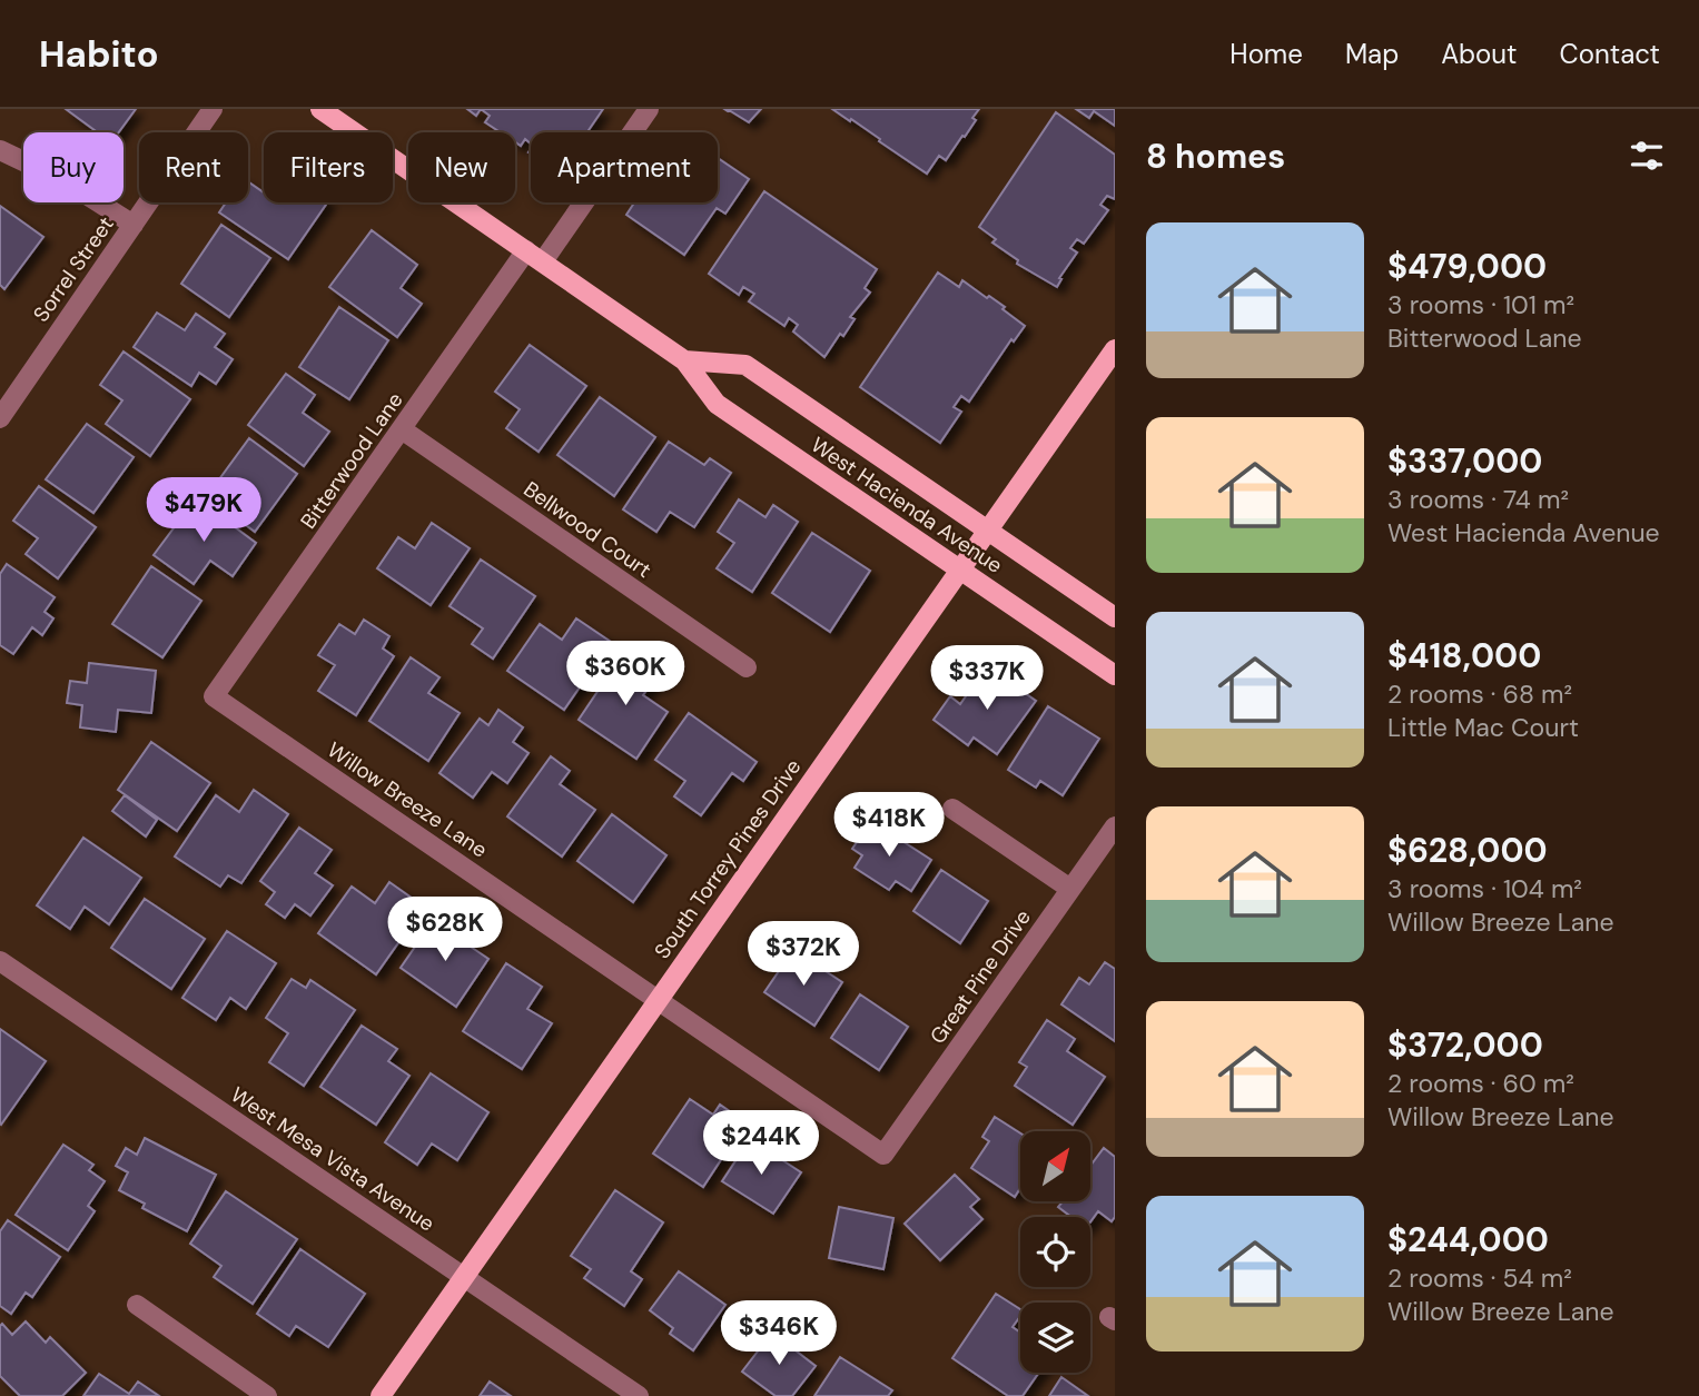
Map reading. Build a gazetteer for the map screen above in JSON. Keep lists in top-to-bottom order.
{
  "streets": {
    "main road": ["West Hacienda Avenue", "South Torrey Pines Drive"],
    "street": [
      "Sorrel Street",
      "Bitterwood Lane",
      "Bellwood Court",
      "Willow Breeze Lane",
      "Great Pine Drive",
      "West Mesa Vista Avenue"
    ]
  },
  "crossings": [
    ["Bitterwood Lane", "West Hacienda Avenue"],
    ["Bitterwood Lane", "Bellwood Court"],
    ["Bitterwood Lane", "Willow Breeze Lane"],
    ["West Hacienda Avenue", "South Torrey Pines Drive"],
    ["Willow Breeze Lane", "South Torrey Pines Drive"],
    ["Willow Breeze Lane", "Great Pine Drive"],
    ["South Torrey Pines Drive", "West Mesa Vista Avenue"]
  ],
  "north": "top right",
  "page": {
    "header": "Habito",
    "nav": [
      "Home",
      "Map",
      "About",
      "Contact"
    ],
    "heading": "8 homes",
    "chip": [
      "Buy",
      "Rent",
      "Filters",
      "New",
      "Apartment"
    ],
    "list": [
      {
        "name": "$479,000",
        "note": "3 rooms · 101 m² · Bitterwood Lane"
      },
      {
        "name": "$337,000",
        "note": "3 rooms · 74 m² · West Hacienda Avenue"
      },
      {
        "name": "$418,000",
        "note": "2 rooms · 68 m² · Little Mac Court"
      },
      {
        "name": "$628,000",
        "note": "3 rooms · 104 m² · Willow Breeze Lane"
      },
      {
        "name": "$372,000",
        "note": "2 rooms · 60 m² · Willow Breeze Lane"
      },
      {
        "name": "$244,000",
        "note": "2 rooms · 54 m² · Willow Breeze Lane"
      }
    ],
    "price": [
      "$479K",
      "$360K",
      "$337K",
      "$418K",
      "$628K",
      "$372K",
      "$244K",
      "$346K"
    ]
  }
}
